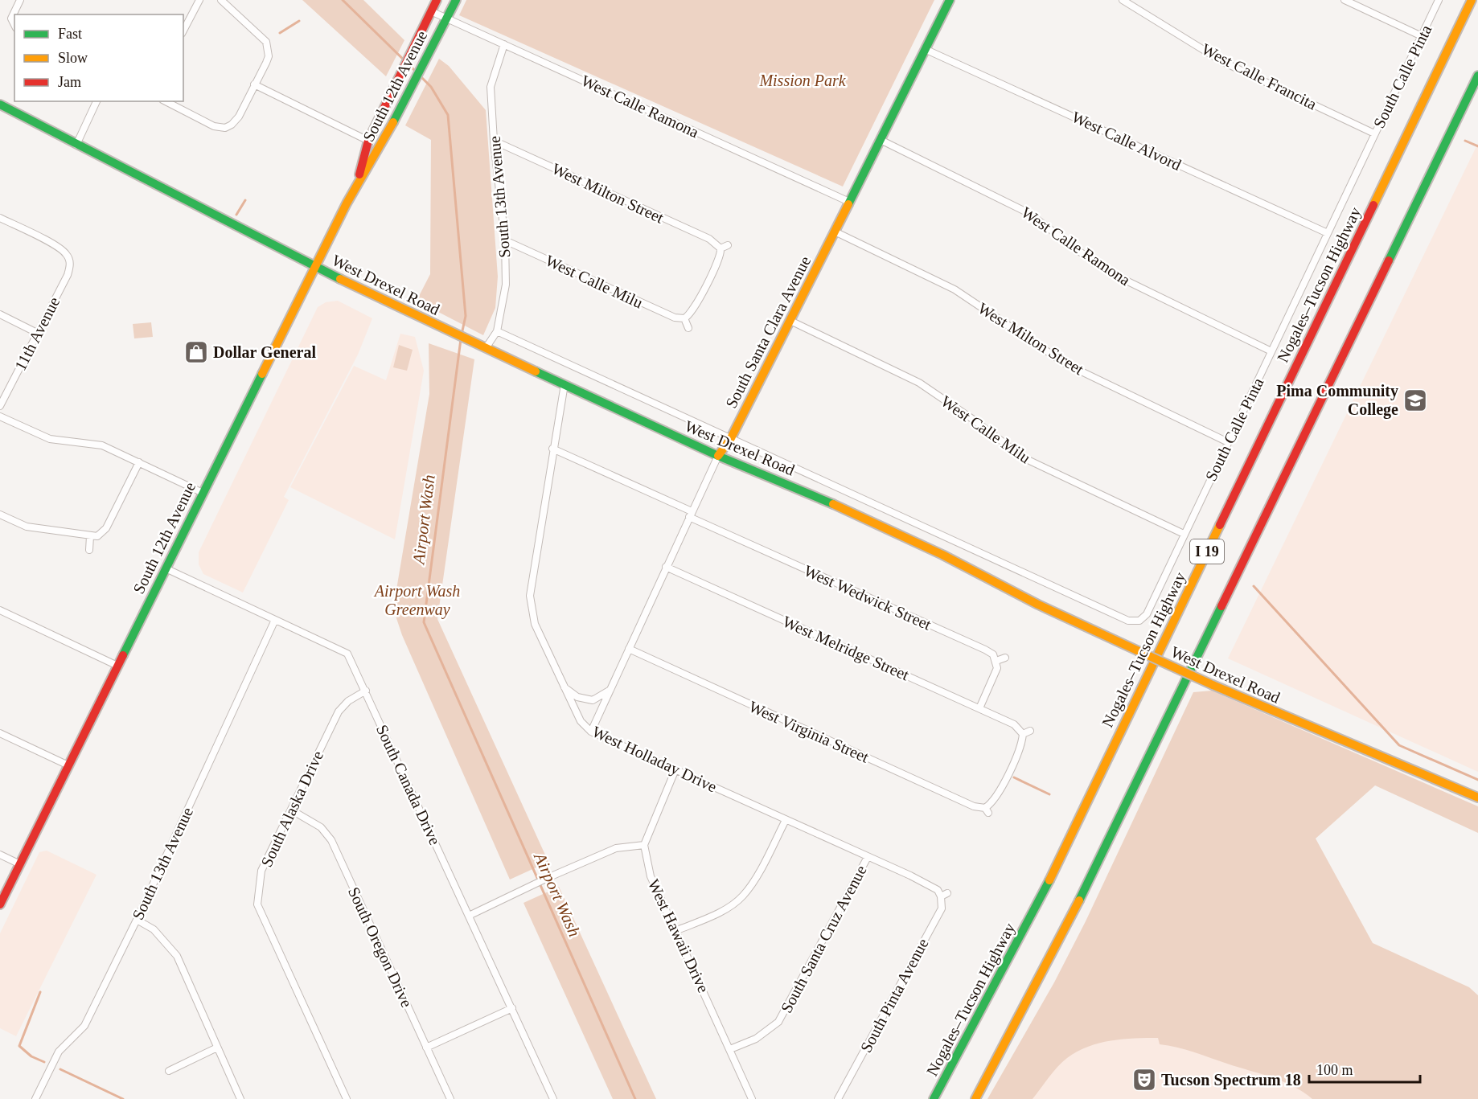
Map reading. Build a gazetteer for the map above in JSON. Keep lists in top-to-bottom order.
{
  "streets": {
    "main road": [
      "South 12th Avenue",
      "West Drexel Road",
      "Nogales–Tucson Highway",
      "South Santa Clara Avenue",
      "I 19"
    ],
    "street": [
      "West Calle Francita",
      "South Calle Pinta",
      "West Calle Ramona",
      "West Calle Alvord",
      "West Milton Street",
      "South 13th Avenue",
      "West Calle Milu",
      "11th Avenue",
      "West Wedwick Street",
      "West Melridge Street",
      "West Virginia Street",
      "West Holladay Drive",
      "South Canada Drive",
      "South Alaska Drive",
      "West Hawaii Drive",
      "South Santa Cruz Avenue",
      "South Oregon Drive",
      "South Pinta Avenue"
    ]
  },
  "crossings": [
    ["West Calle Francita", "South Calle Pinta"],
    ["South Calle Pinta", "West Calle Ramona"],
    ["South Calle Pinta", "West Calle Alvord"],
    ["South Calle Pinta", "West Milton Street"],
    ["South Calle Pinta", "West Calle Milu"],
    ["South Calle Pinta", "West Drexel Road"],
    ["South 12th Avenue", "West Calle Ramona"],
    ["South 12th Avenue", "West Drexel Road"],
    ["South 12th Avenue", "South Canada Drive"],
    ["West Calle Ramona", "South 13th Avenue"],
    ["West Calle Ramona", "South Santa Clara Avenue"],
    ["West Calle Alvord", "South Santa Clara Avenue"],
    ["West Milton Street", "South 13th Avenue"],
    ["West Milton Street", "South Santa Clara Avenue"],
    ["South 13th Avenue", "West Calle Milu"],
    ["South 13th Avenue", "West Drexel Road"],
    ["South 13th Avenue", "South Canada Drive"],
    ["West Calle Milu", "South Santa Clara Avenue"],
    ["West Drexel Road", "South Santa Clara Avenue"],
    ["West Drexel Road", "West Holladay Drive"],
    ["South Santa Clara Avenue", "West Wedwick Street"],
    ["South Santa Clara Avenue", "West Melridge Street"],
    ["South Santa Clara Avenue", "West Virginia Street"],
    ["South Santa Clara Avenue", "West Holladay Drive"],
    ["West Wedwick Street", "West Holladay Drive"],
    ["West Melridge Street", "West Virginia Street"],
    ["West Holladay Drive", "South Santa Cruz Avenue"],
    ["West Holladay Drive", "South Pinta Avenue"],
    ["South Canada Drive", "South Alaska Drive"],
    ["South Alaska Drive", "South Oregon Drive"],
    ["West Hawaii Drive", "South Santa Cruz Avenue"]
  ],
  "water": ["Airport Wash"],
  "parks": ["Mission Park", "Airport Wash Greenway"],
  "places": {
    "shop": ["Dollar General"],
    "school or university": ["Pima Community College"],
    "theatre": ["Tucson Spectrum 18"]
  },
  "legend": ["Fast", "Slow", "Jam"],
  "scale_bar": "100 m"
}
